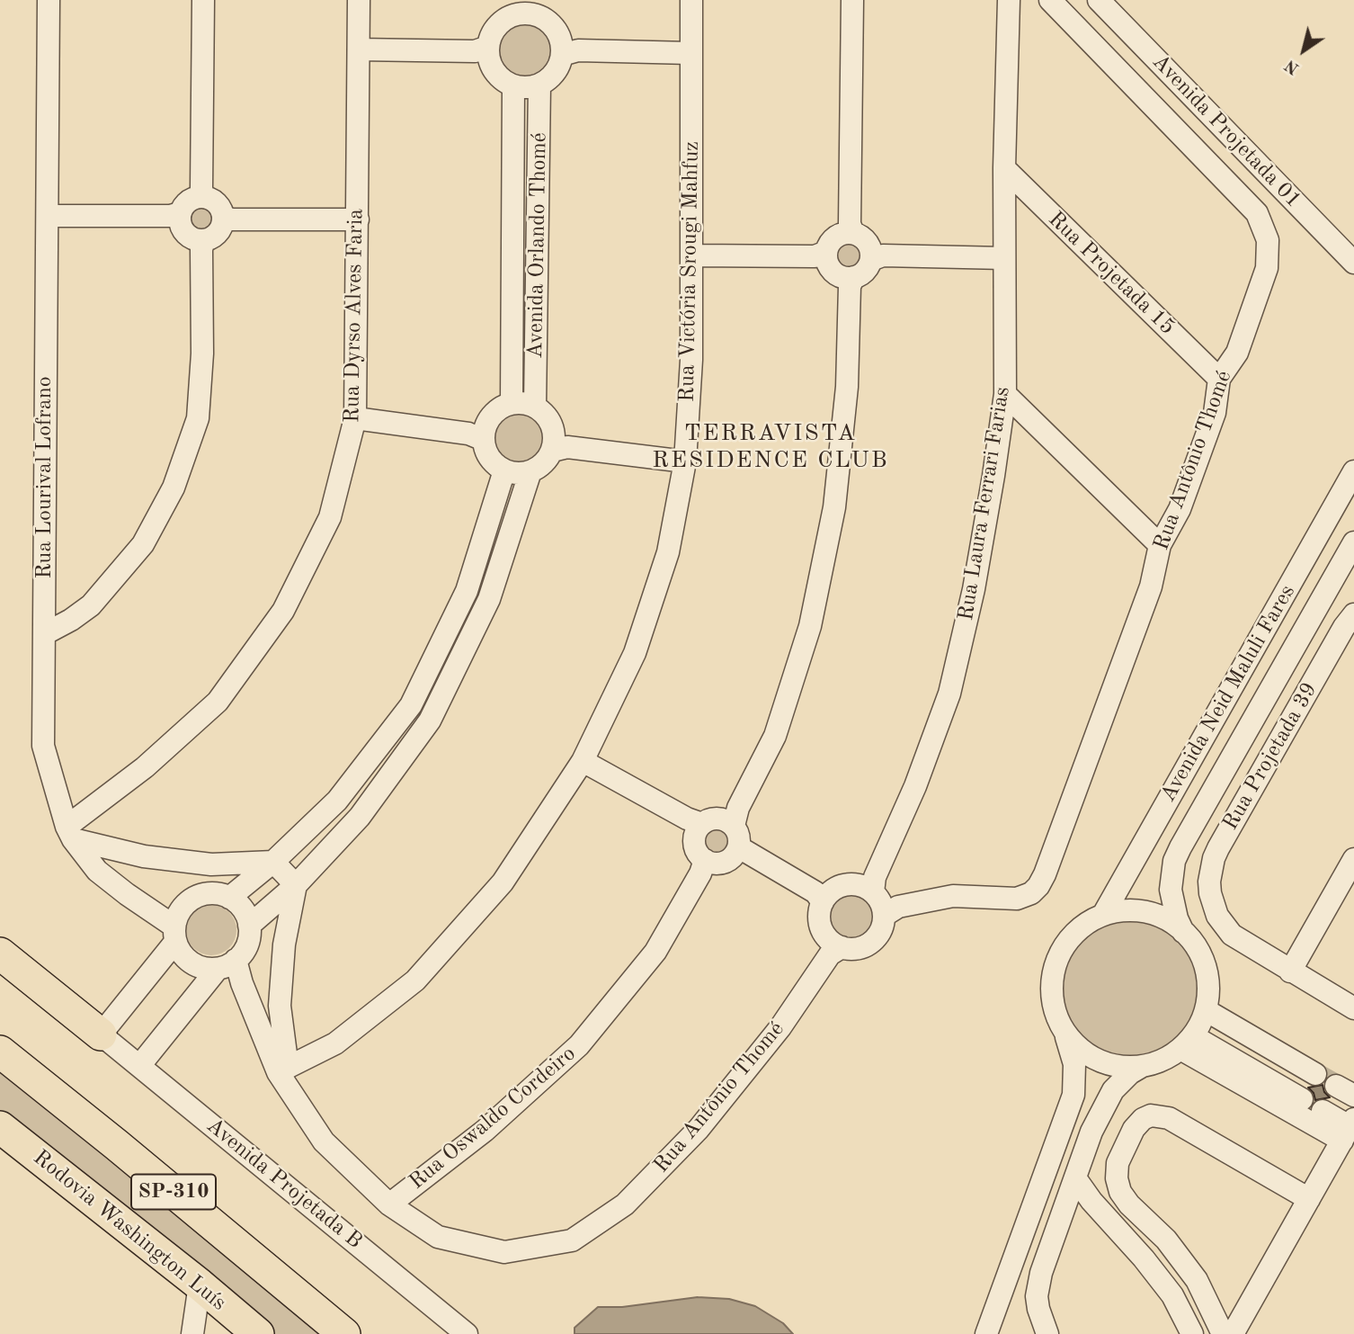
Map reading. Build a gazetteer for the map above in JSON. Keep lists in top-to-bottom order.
{
  "streets": {
    "highway": ["SP-310", "Rodovia Washington Luís"],
    "street": [
      "Avenida Projetada 01",
      "Avenida Orlando Thomé",
      "Rua Victória Srougi Mahfuz",
      "Rua Projetada 15",
      "Rua Dyrso Alves Faria",
      "Rua Antônio Thomé",
      "Rua Lourival Lofrano",
      "Rua Laura Ferrari Farias",
      "Avenida Neid Maluli Fares",
      "Rua Projetada 39",
      "Rua Oswaldo Cordeiro",
      "Avenida Projetada B"
    ]
  },
  "crossings": [
    ["Rua Victória Srougi Mahfuz", "Rua Antônio Thomé"],
    ["Rua Projetada 15", "Rua Antônio Thomé"],
    ["Rua Projetada 15", "Rua Laura Ferrari Farias"],
    ["Rua Dyrso Alves Faria", "Rua Lourival Lofrano"],
    ["Rua Antônio Thomé", "Rua Lourival Lofrano"],
    ["Rua Antônio Thomé", "Rua Laura Ferrari Farias"],
    ["Rua Antônio Thomé", "Rua Oswaldo Cordeiro"]
  ],
  "districts": ["TERRAVISTA RESIDENCE CLUB"],
  "north": "bottom left"
}
